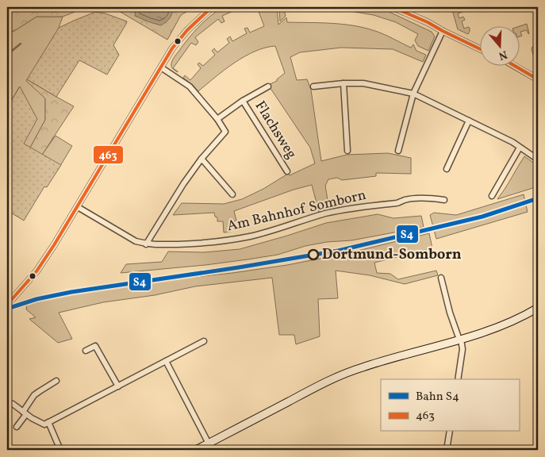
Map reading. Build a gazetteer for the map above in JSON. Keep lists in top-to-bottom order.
{
  "streets": {
    "street": ["Flachsweg", "Am Bahnhof Somborn"]
  },
  "places": ["Dortmund-Somborn"],
  "lines": ["transit line 463", "rail line S4"],
  "legend": ["Bahn S4", "463"],
  "north": "bottom"
}
